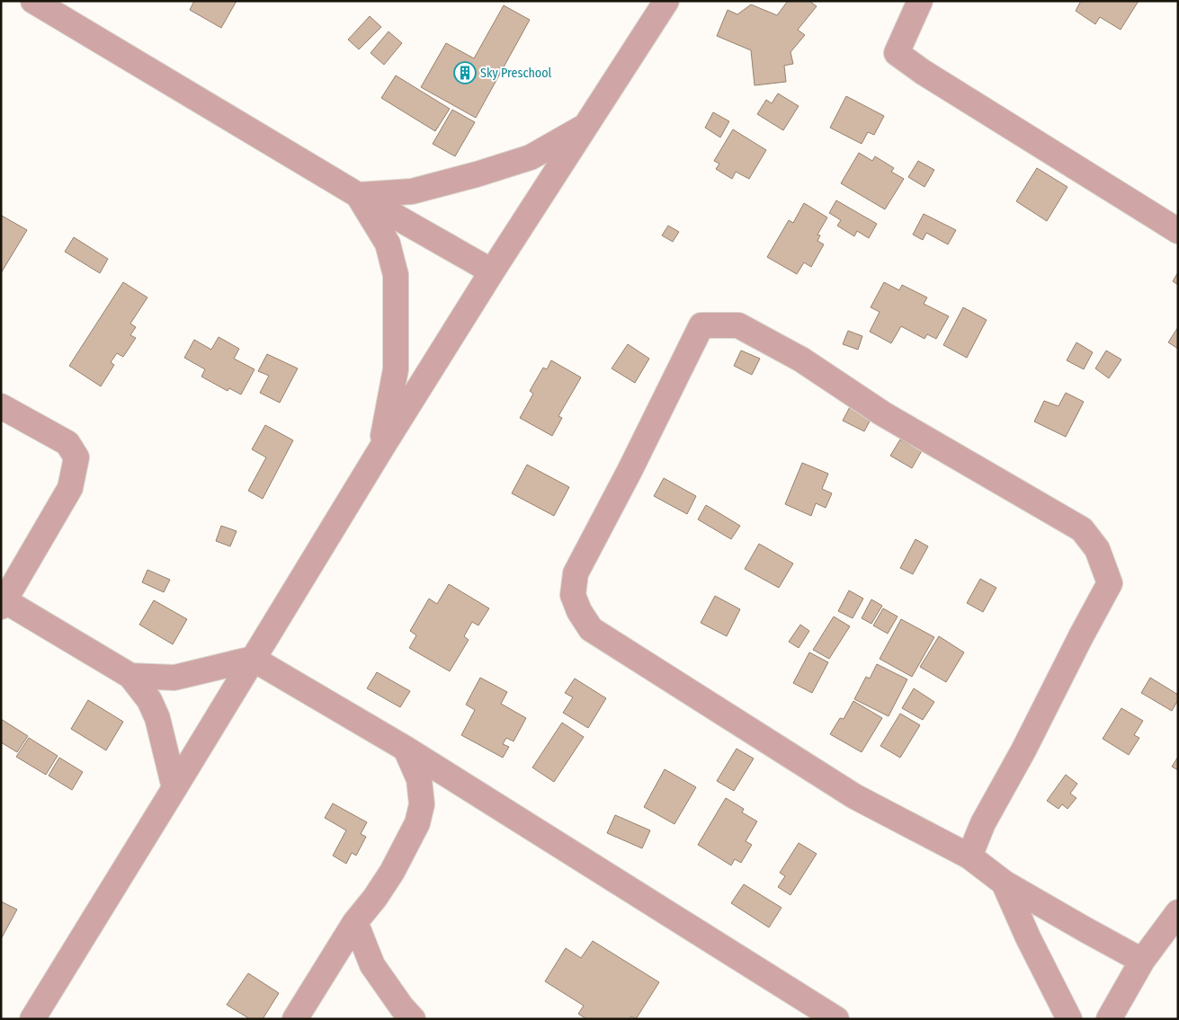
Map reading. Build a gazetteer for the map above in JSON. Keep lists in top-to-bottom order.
{
  "places": {
    "building": ["Sky Preschool"]
  }
}
